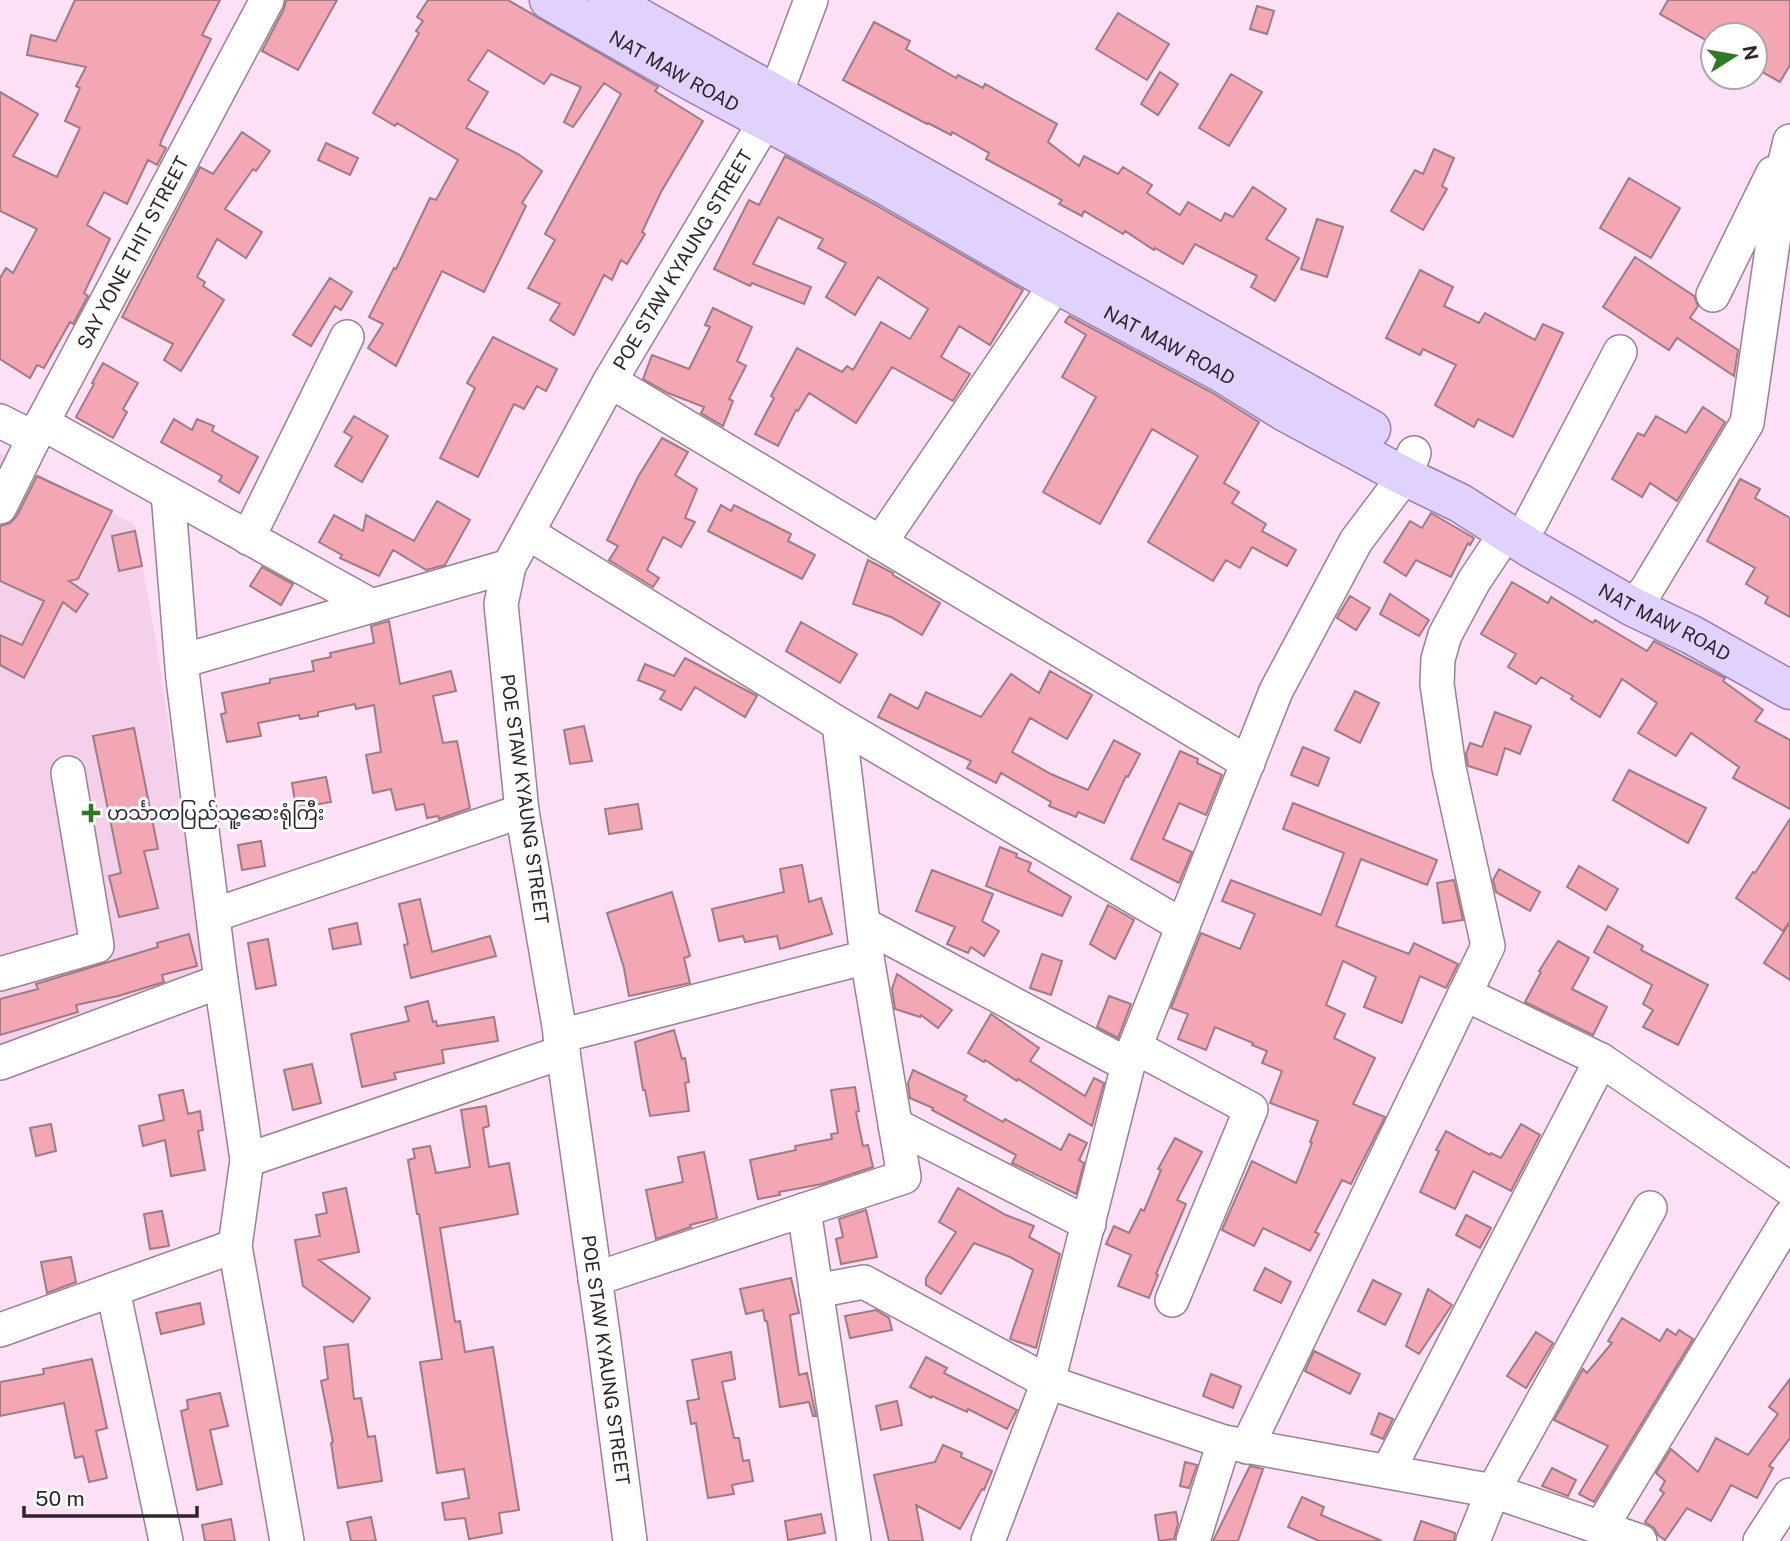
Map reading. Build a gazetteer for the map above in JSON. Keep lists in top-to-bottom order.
{
  "streets": {
    "main road": ["NAT MAW ROAD"],
    "street": ["SAY YONE THIT STREET", "POE STAW KYAUNG STREET"]
  },
  "crossings": [
    ["NAT MAW ROAD", "POE STAW KYAUNG STREET"]
  ],
  "places": {
    "health": ["ဟင်္သာတပြည်သူ့ဆေးရုံကြီး"]
  },
  "scale_bar": "50 m",
  "north": "right"
}
